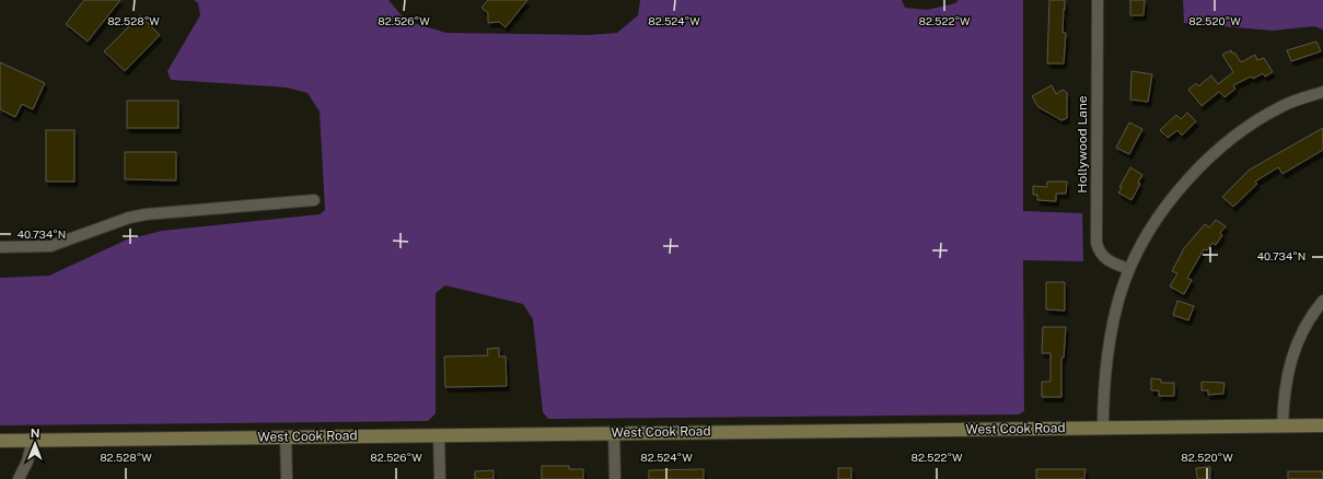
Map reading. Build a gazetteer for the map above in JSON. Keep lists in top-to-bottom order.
{
  "streets": {
    "main road": ["West Cook Road"],
    "street": ["Hollywood Lane"]
  },
  "north": "top",
  "coordinates": [
    "82.528°W",
    "82.526°W",
    "82.524°W",
    "82.522°W",
    "82.520°W",
    "40.734°N"
  ]
}
